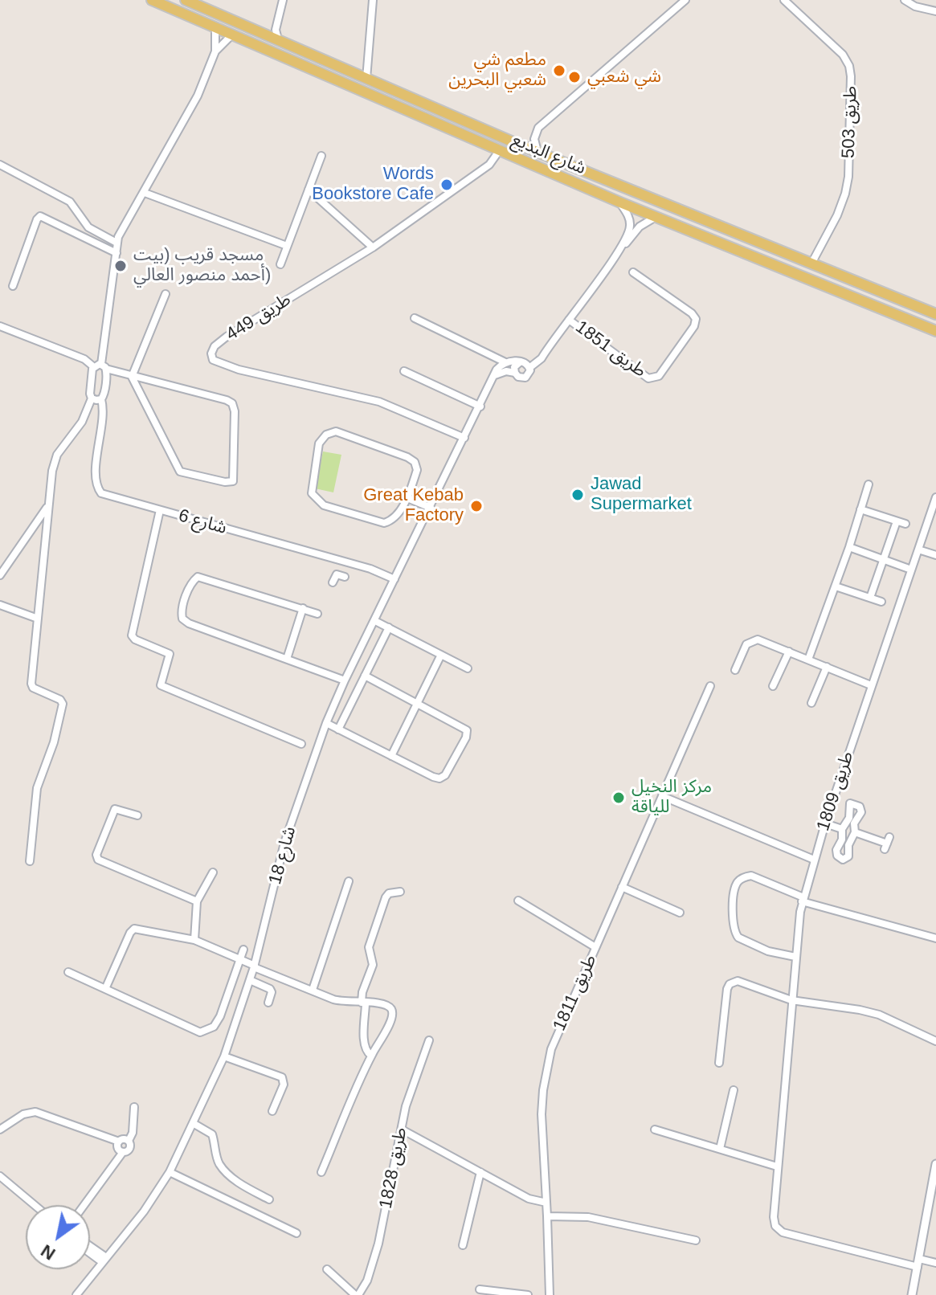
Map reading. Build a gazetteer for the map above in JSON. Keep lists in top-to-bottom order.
{
  "streets": {
    "main road": ["شارع البديع"],
    "street": [
      "طريق 503",
      "طريق 449",
      "طريق 1851",
      "شارع 6",
      "طريق 1809",
      "شارع 18",
      "طريق 1811",
      "طريق 1828"
    ]
  },
  "crossings": [
    ["طريق 503", "شارع البديع"],
    ["شارع البديع", "طريق 449"],
    ["طريق 449", "شارع 18"],
    ["شارع 6", "شارع 18"]
  ],
  "places": [
    "مطعم شي شعبي البحرين",
    "شي شعبي",
    "Words Bookstore Cafe",
    "مسجد قريب (بيت أحمد منصور العالي)",
    "Jawad Supermarket",
    "Great Kebab Factory",
    "مركز النخيل للياقة"
  ],
  "north": "bottom left"
}
